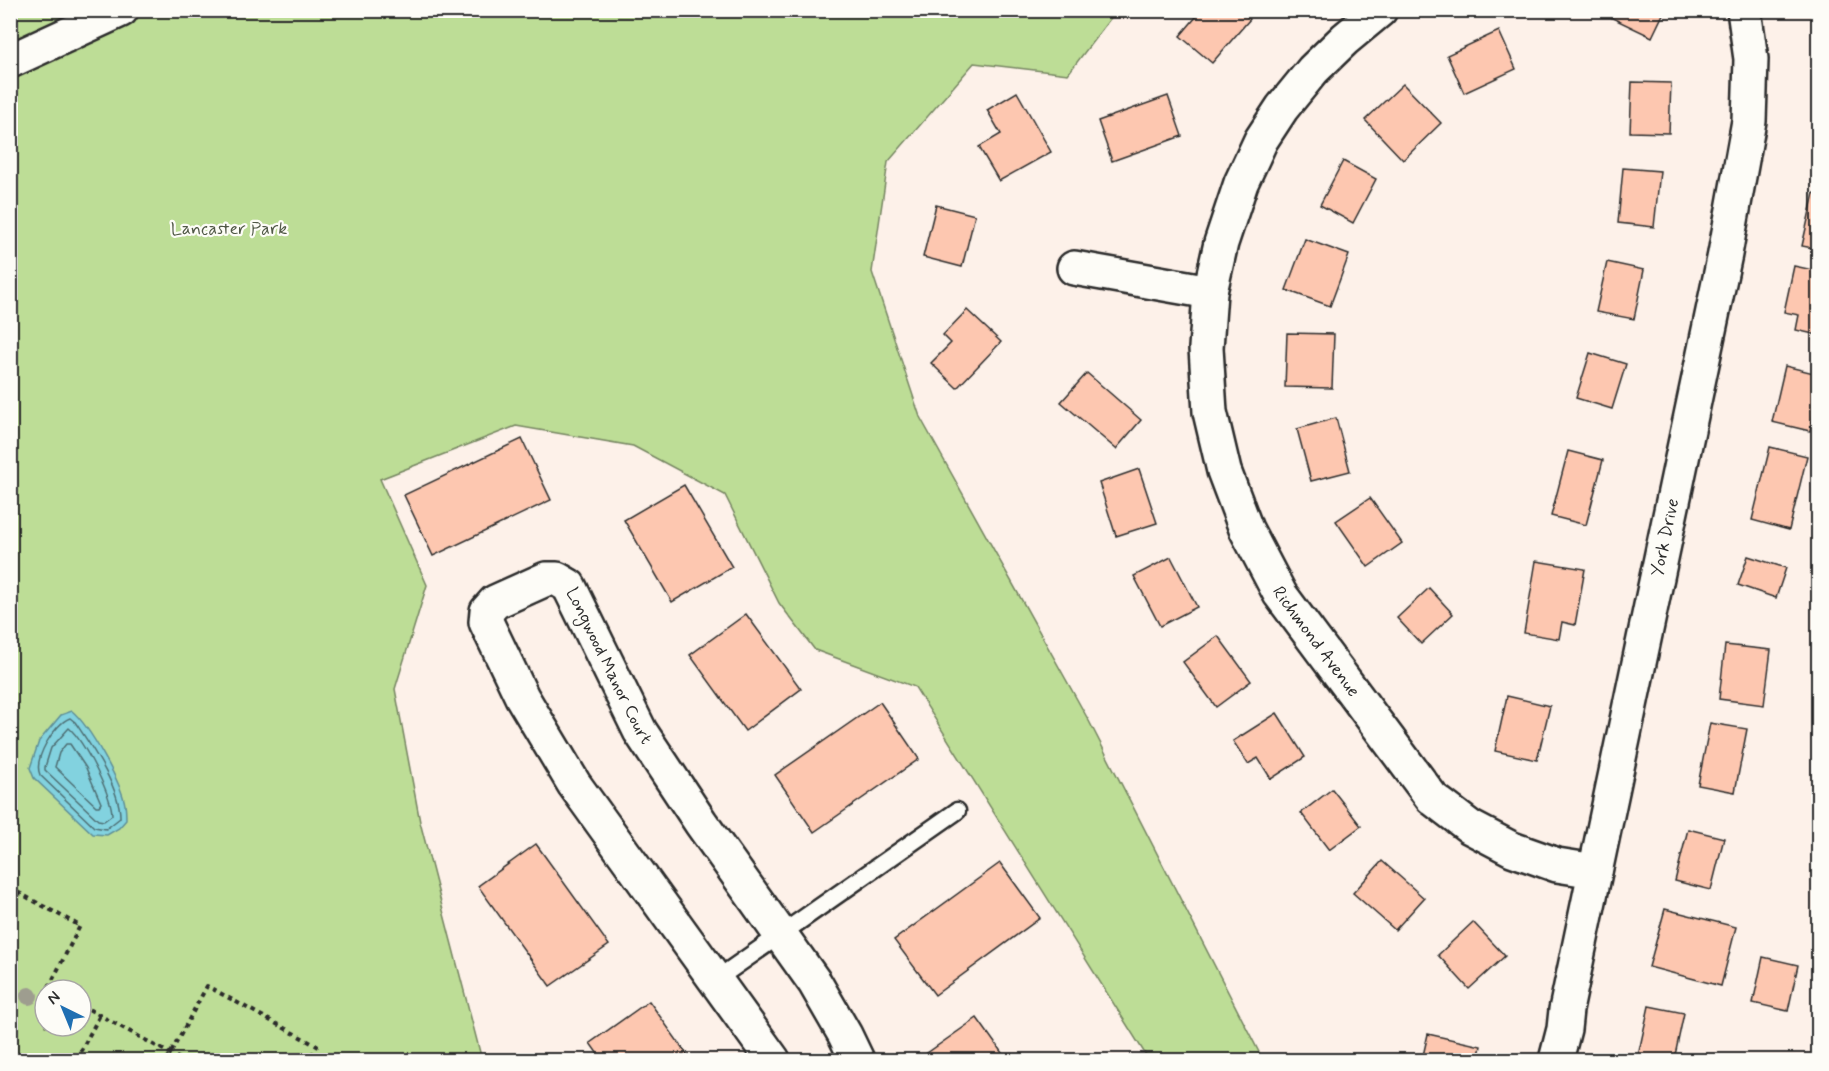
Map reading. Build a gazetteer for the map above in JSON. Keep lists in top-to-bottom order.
{
  "streets": {
    "street": ["York Drive", "Richmond Avenue", "Longwood Manor Court"]
  },
  "crossings": [
    ["York Drive", "Richmond Avenue"]
  ],
  "parks": ["Lancaster Park"],
  "north": "top left"
}
